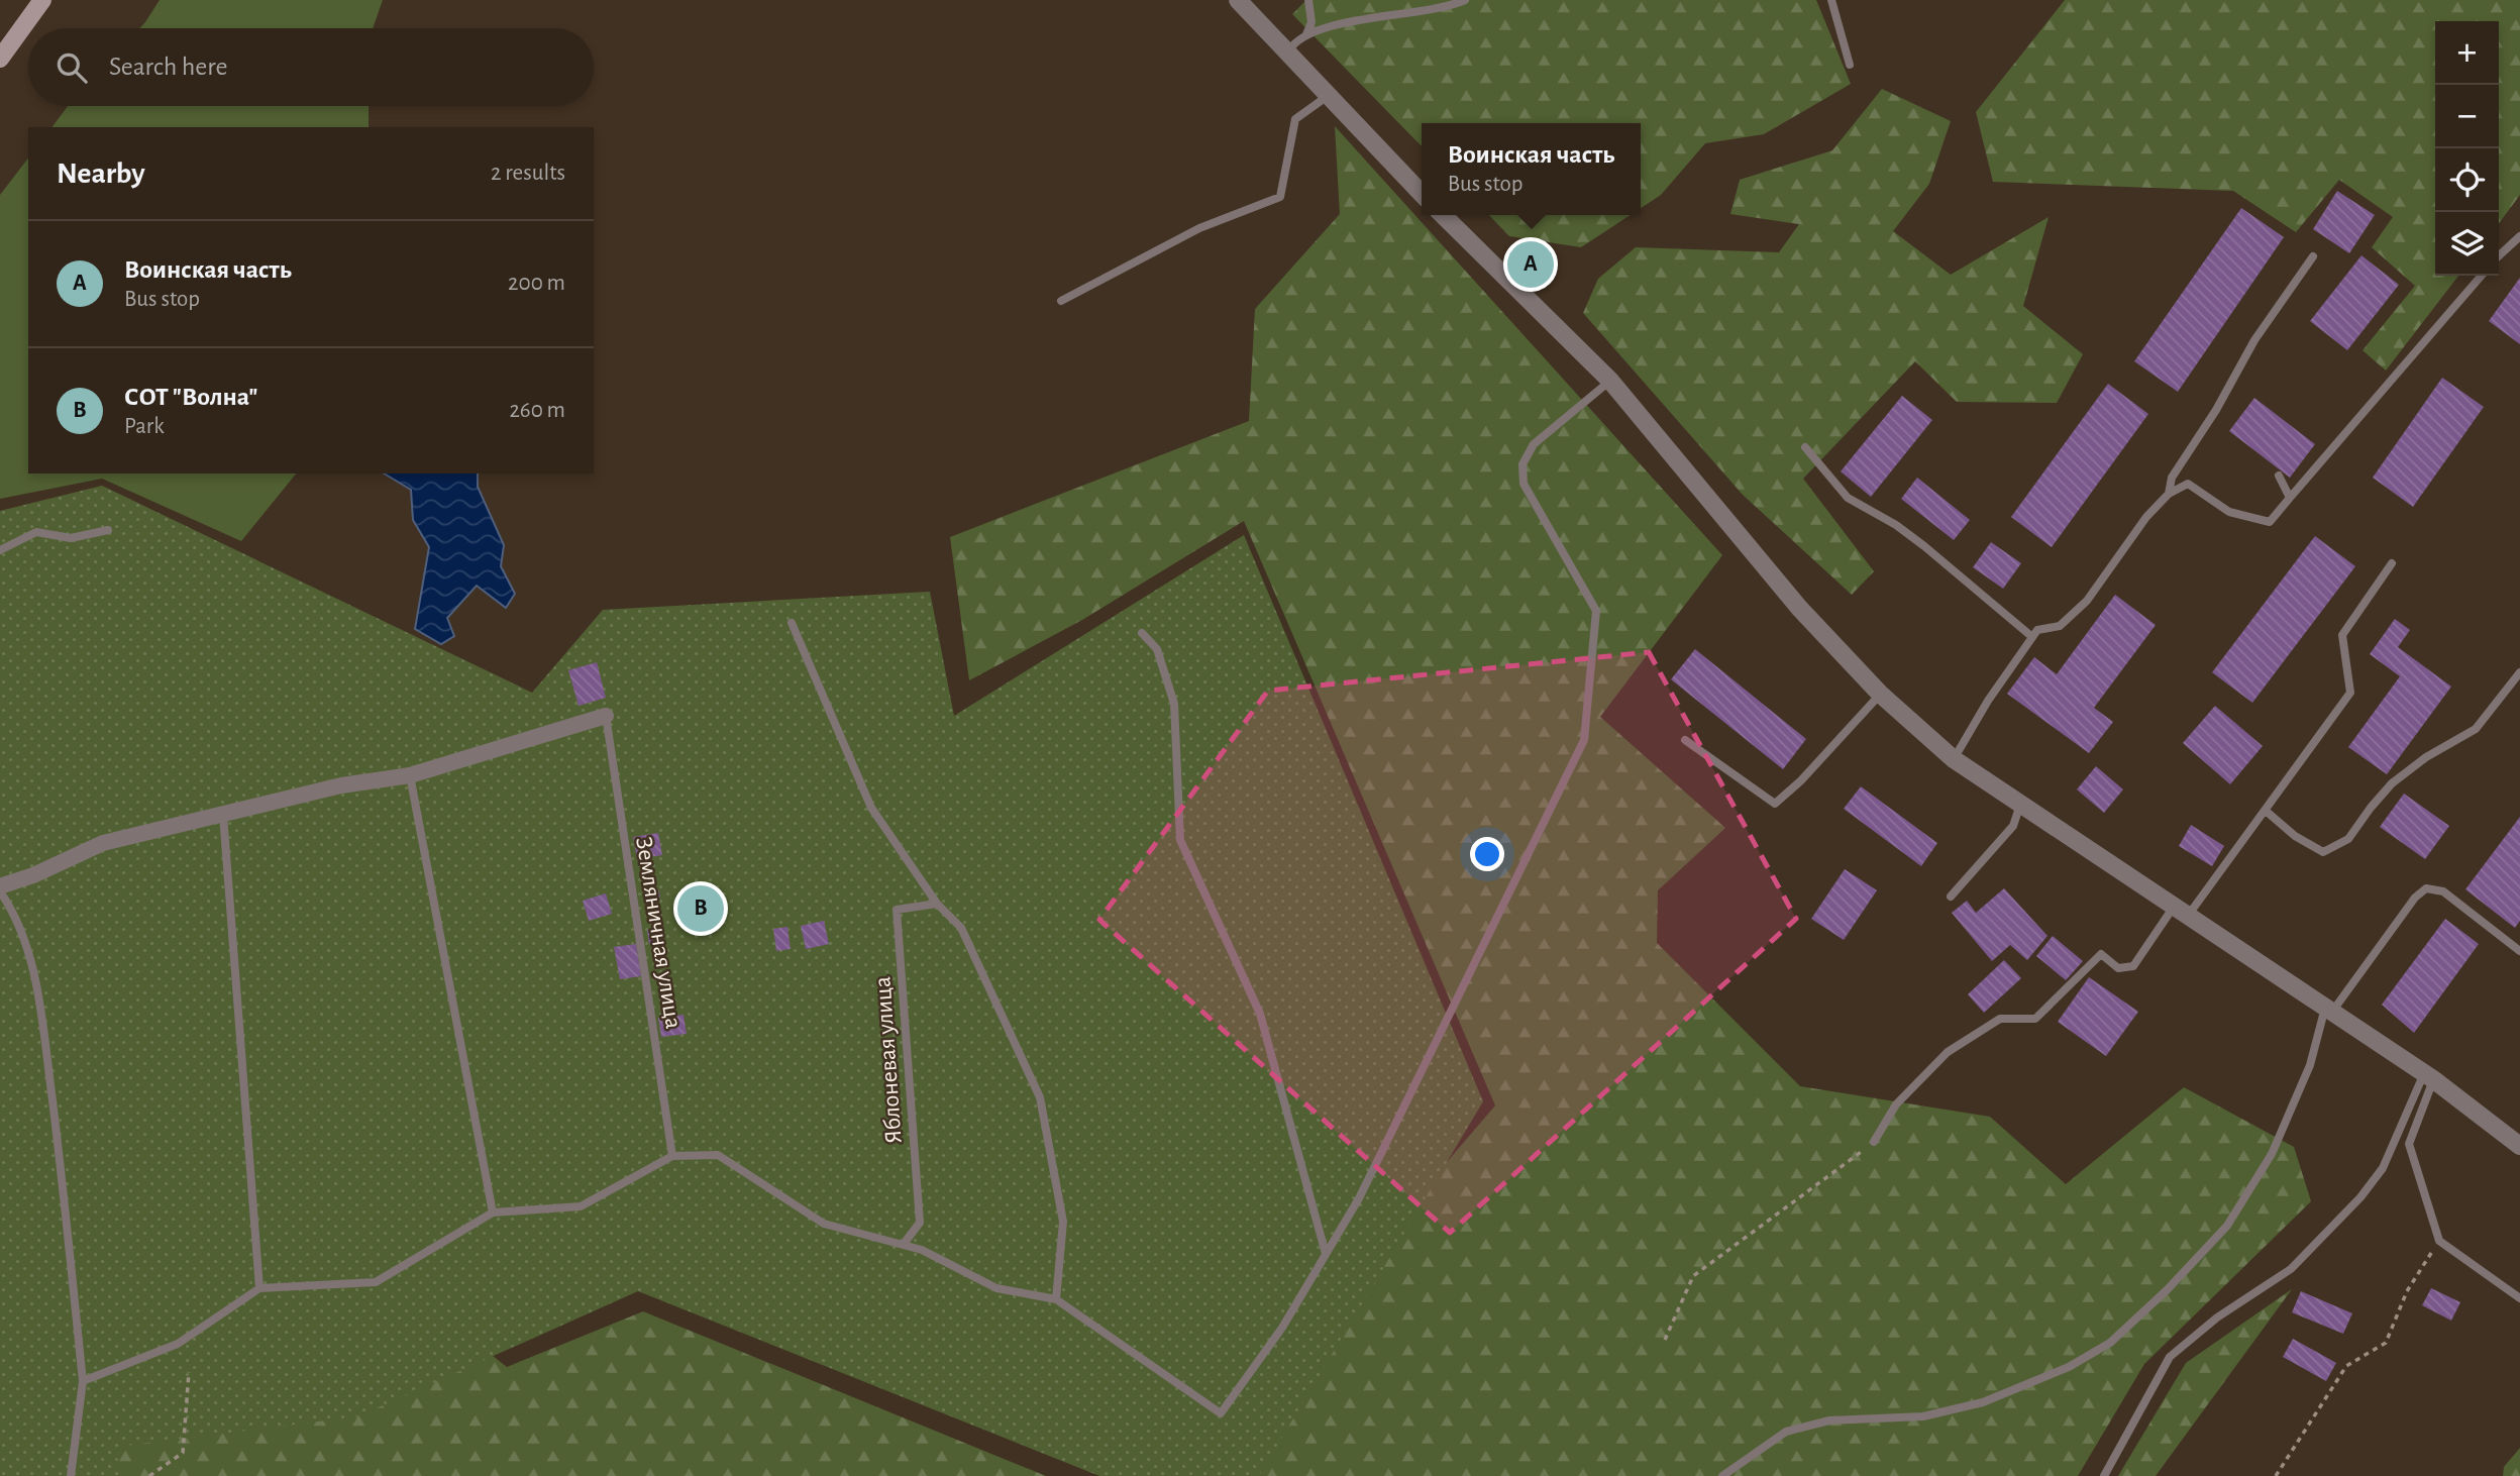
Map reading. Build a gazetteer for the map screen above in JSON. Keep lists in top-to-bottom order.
{
  "streets": {
    "lane": ["Земляничная улица", "Яблоневая улица"]
  },
  "page": {
    "map_buttons": ["+", "−"],
    "search": "Search here",
    "popup": ["Воинская часть", "Bus stop"],
    "heading": ["Nearby", "2 results"],
    "list": [
      {
        "mark": "A",
        "name": "Воинская часть",
        "note": "Bus stop",
        "value": "200 m"
      },
      {
        "mark": "B",
        "name": "СОТ \"Волна\"",
        "note": "Park",
        "value": "260 m"
      }
    ],
    "pins": ["A", "B"]
  }
}
